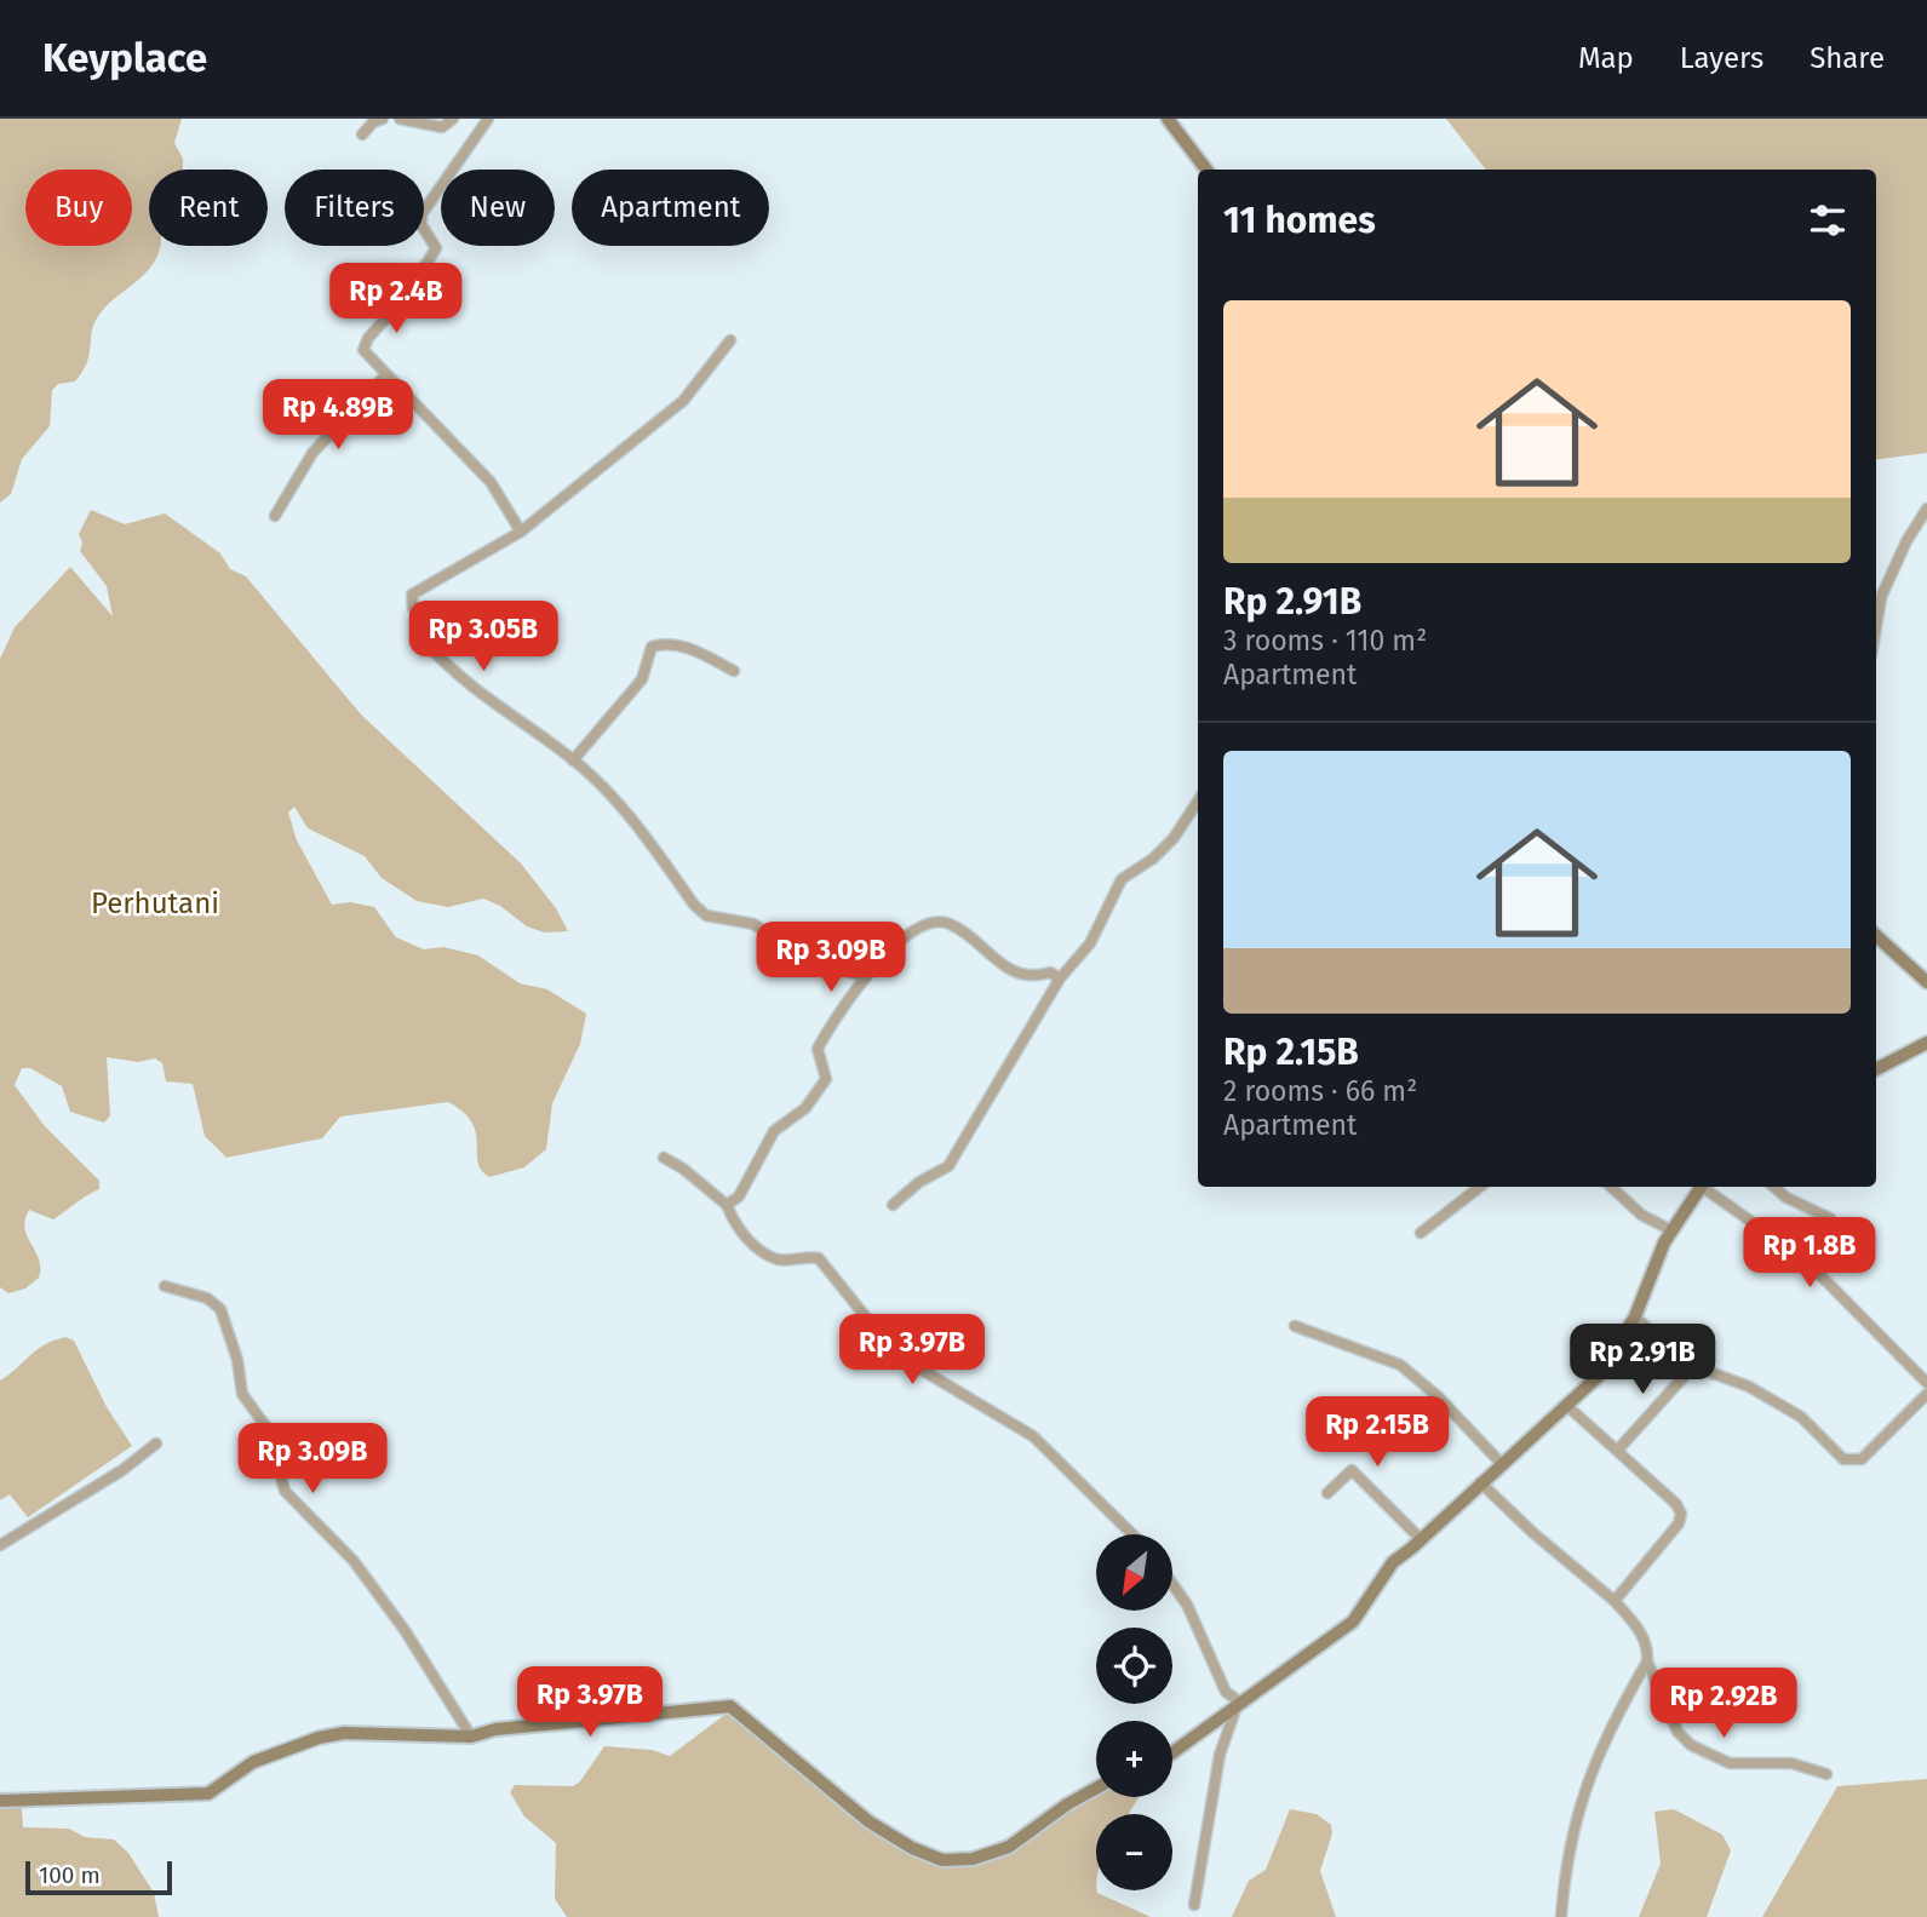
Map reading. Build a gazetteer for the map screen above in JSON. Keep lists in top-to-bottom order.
{
  "parks": ["Perhutani"],
  "scale_bar": "100 m",
  "north": "bottom left",
  "page": {
    "header": "Keyplace",
    "nav": ["Map", "Layers", "Share"],
    "chip": [
      "Buy",
      "Rent",
      "Filters",
      "New",
      "Apartment"
    ],
    "heading": "11 homes",
    "price": [
      "Rp 2.4B",
      "Rp 4.89B",
      "Rp 3.05B",
      "Rp 3.09B",
      "Rp 1.8B",
      "Rp 3.97B",
      "Rp 2.91B",
      "Rp 2.15B",
      "Rp 3.09B",
      "Rp 3.97B",
      "Rp 2.92B"
    ],
    "list": [
      {
        "name": "Rp 2.91B",
        "note": "3 rooms · 110 m² · Apartment"
      },
      {
        "name": "Rp 2.15B",
        "note": "2 rooms · 66 m² · Apartment"
      }
    ],
    "map_buttons": ["+", "−"],
    "scale": "100 m"
  }
}
